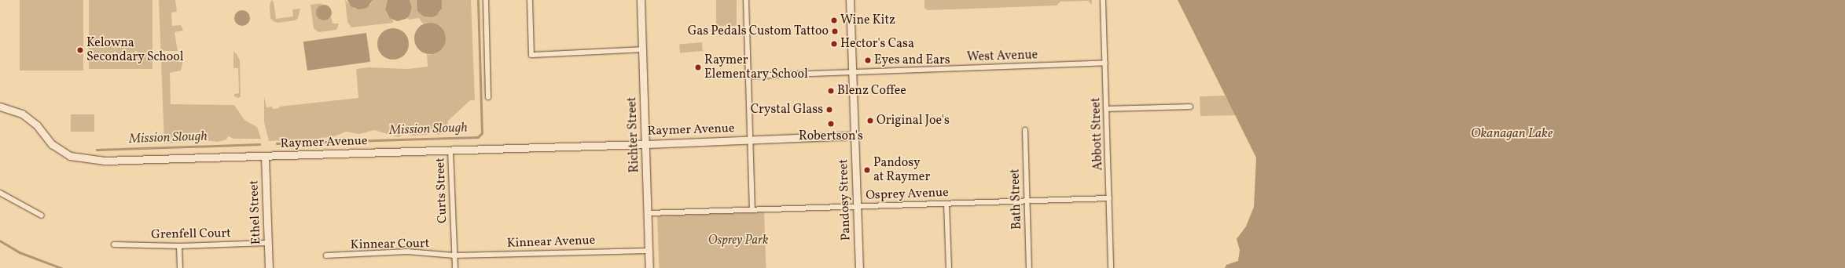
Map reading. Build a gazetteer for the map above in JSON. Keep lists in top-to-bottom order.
{
  "streets": {
    "street": [
      "West Avenue",
      "Raymer Avenue",
      "Abbott Street",
      "Richter Street",
      "Curts Street",
      "Osprey Avenue",
      "Bath Street",
      "Pandosy Street",
      "Ethel Street",
      "Grenfell Court",
      "Kinnear Avenue",
      "Kinnear Court"
    ]
  },
  "crossings": [
    ["West Avenue", "Abbott Street"],
    ["West Avenue", "Pandosy Street"],
    ["Raymer Avenue", "Richter Street"],
    ["Raymer Avenue", "Curts Street"],
    ["Raymer Avenue", "Pandosy Street"],
    ["Raymer Avenue", "Ethel Street"],
    ["Abbott Street", "Osprey Avenue"],
    ["Richter Street", "Osprey Avenue"],
    ["Richter Street", "Kinnear Avenue"],
    ["Curts Street", "Kinnear Avenue"],
    ["Curts Street", "Kinnear Court"],
    ["Osprey Avenue", "Bath Street"],
    ["Osprey Avenue", "Pandosy Street"],
    ["Ethel Street", "Grenfell Court"],
    ["Kinnear Avenue", "Kinnear Court"]
  ],
  "water": ["Mission Slough", "Okanagan Lake"],
  "parks": ["Osprey Park"],
  "places": [
    "Wine Kitz",
    "Gas Pedals Custom Tattoo",
    "Hector's Casa",
    "Kelowna Secondary School",
    "Eyes and Ears",
    "Raymer Elementary School",
    "Blenz Coffee",
    "Crystal Glass",
    "Original Joe's",
    "Robertson's",
    "Pandosy at Raymer"
  ]
}
